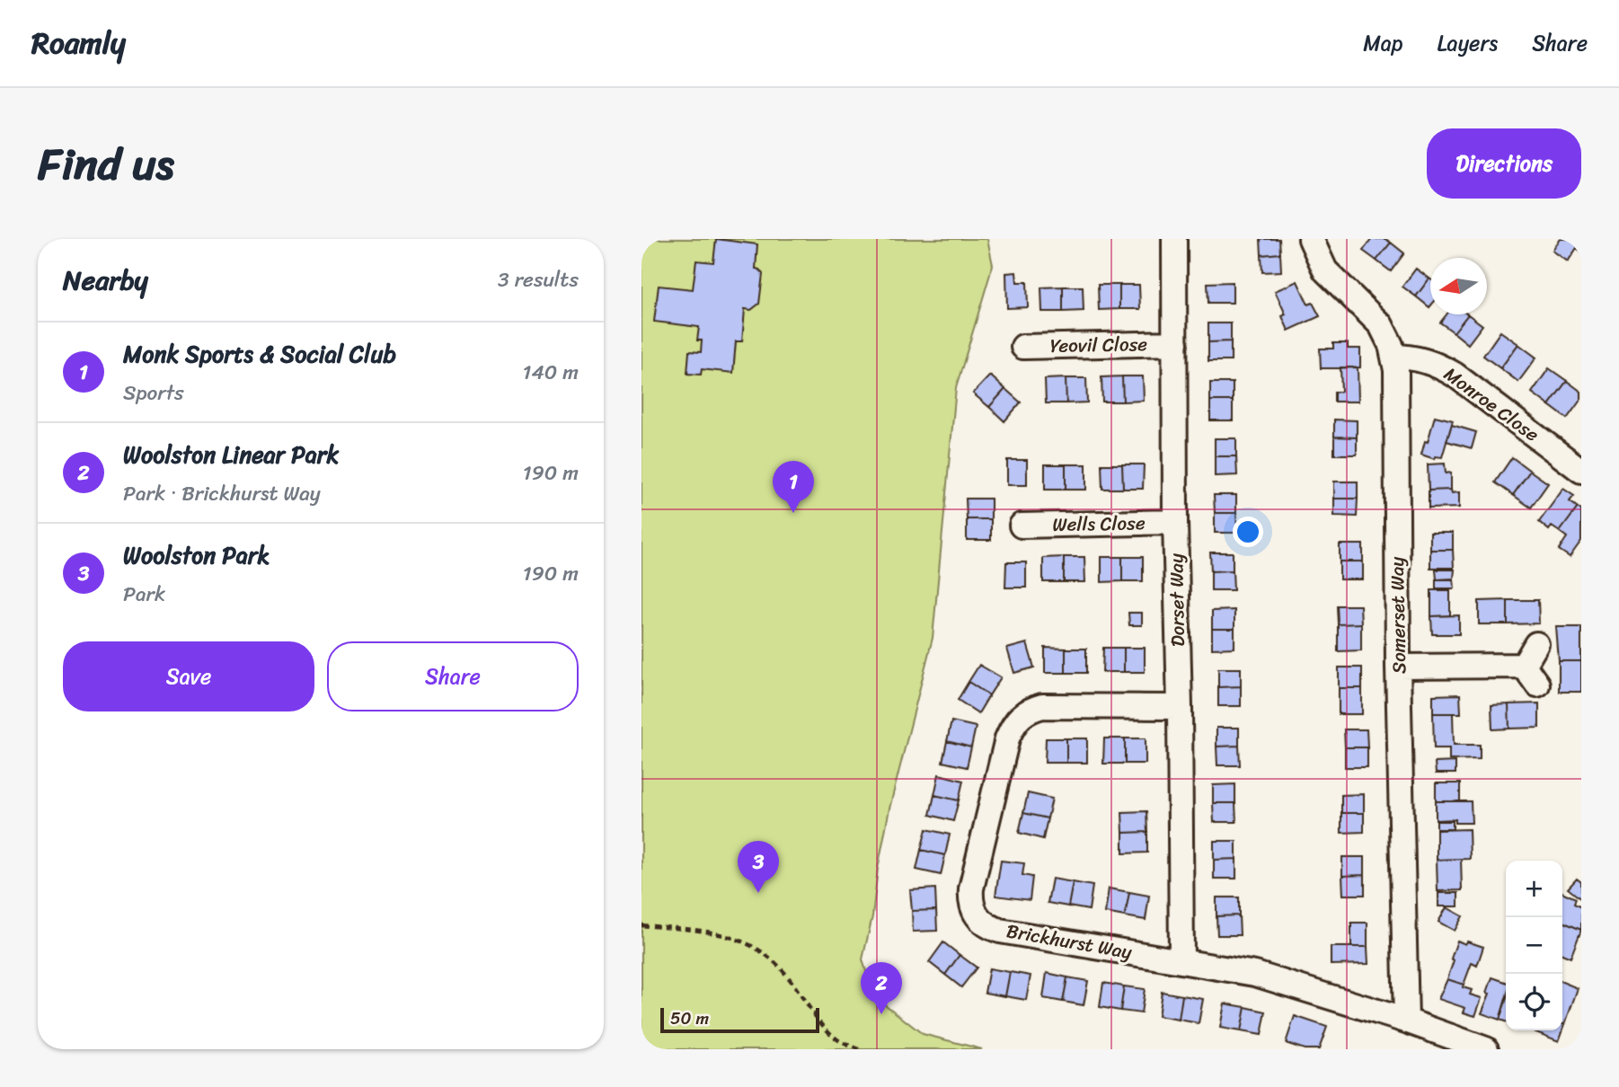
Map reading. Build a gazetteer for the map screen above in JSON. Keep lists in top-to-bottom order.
{
  "streets": {
    "street": [
      "Yeovil Close",
      "Monroe Close",
      "Wells Close",
      "Dorset Way",
      "Somerset Way",
      "Brickhurst Way"
    ]
  },
  "crossings": [
    ["Yeovil Close", "Dorset Way"],
    ["Monroe Close", "Somerset Way"],
    ["Wells Close", "Dorset Way"],
    ["Dorset Way", "Brickhurst Way"],
    ["Somerset Way", "Brickhurst Way"]
  ],
  "scale_bar": "50 m",
  "north": "left",
  "page": {
    "header": "Roamly",
    "nav": ["Map", "Layers", "Share"],
    "title": "Find us",
    "buttons": [
      "Directions",
      ["Save", "Share"]
    ],
    "heading": ["Nearby", "3 results"],
    "list": [
      {
        "mark": "1",
        "name": "Monk Sports & Social Club",
        "note": "Sports",
        "value": "140 m"
      },
      {
        "mark": "2",
        "name": "Woolston Linear Park",
        "note": "Park · Brickhurst Way",
        "value": "190 m"
      },
      {
        "mark": "3",
        "name": "Woolston Park",
        "note": "Park",
        "value": "190 m"
      }
    ],
    "pins": ["1", "3", "2"],
    "map_buttons": ["+", "−"],
    "scale": "50 m"
  }
}
